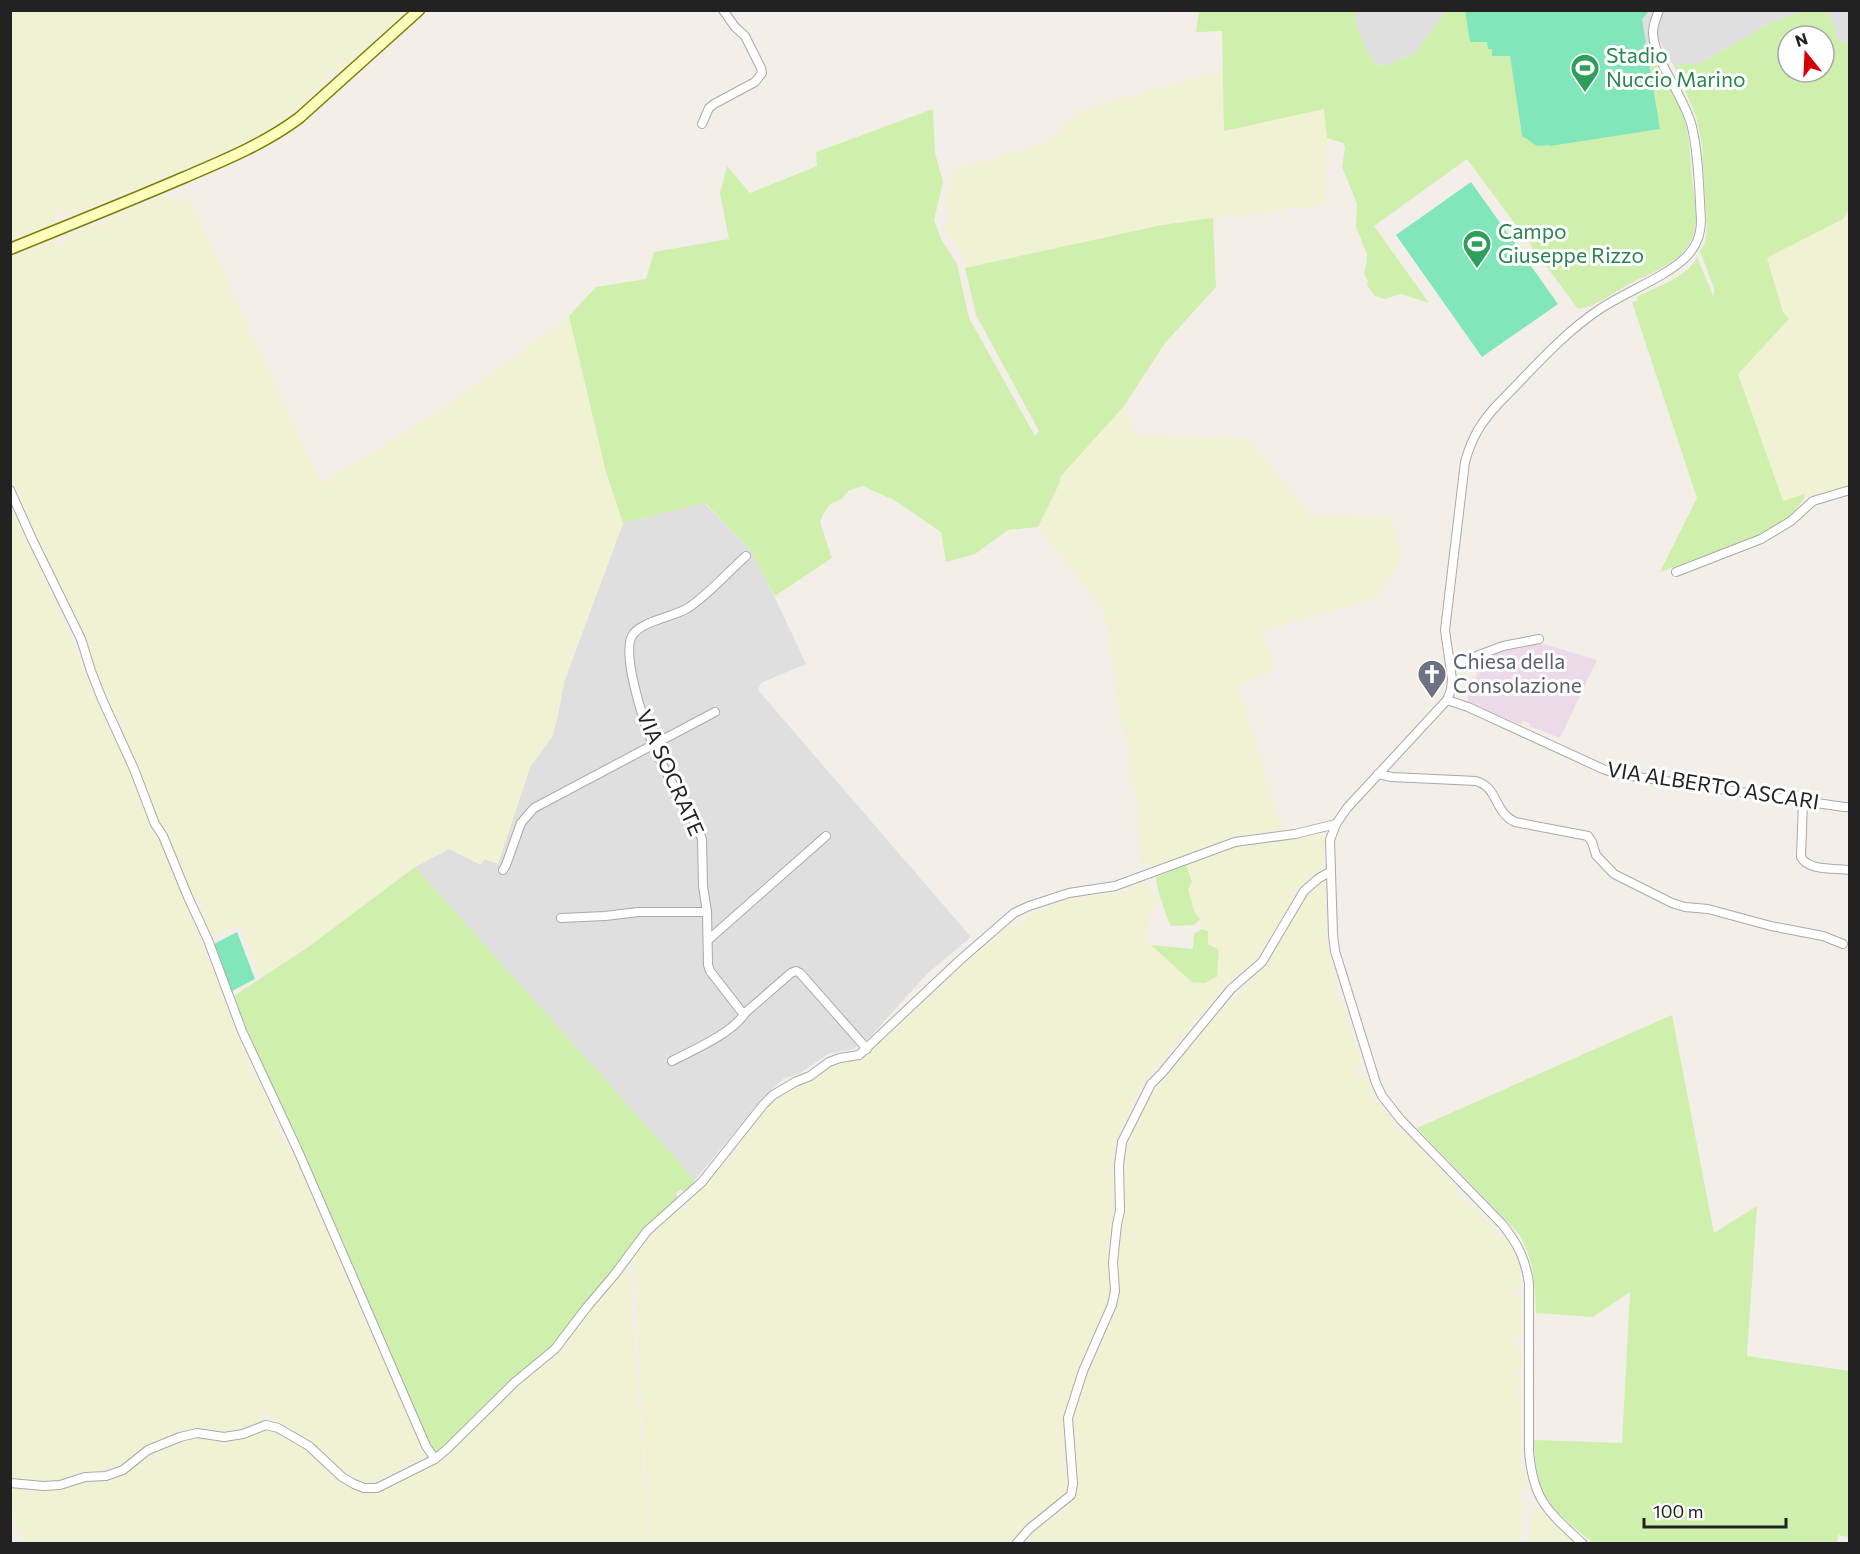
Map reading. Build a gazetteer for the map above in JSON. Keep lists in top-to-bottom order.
{
  "streets": {
    "street": ["VIA SOCRATE", "VIA ALBERTO ASCARI"]
  },
  "places": {
    "sports": ["Stadio Nuccio Marino", "Campo Giuseppe Rizzo"],
    "church": ["Chiesa della Consolazione"]
  },
  "scale_bar": "100 m",
  "north": "top"
}
